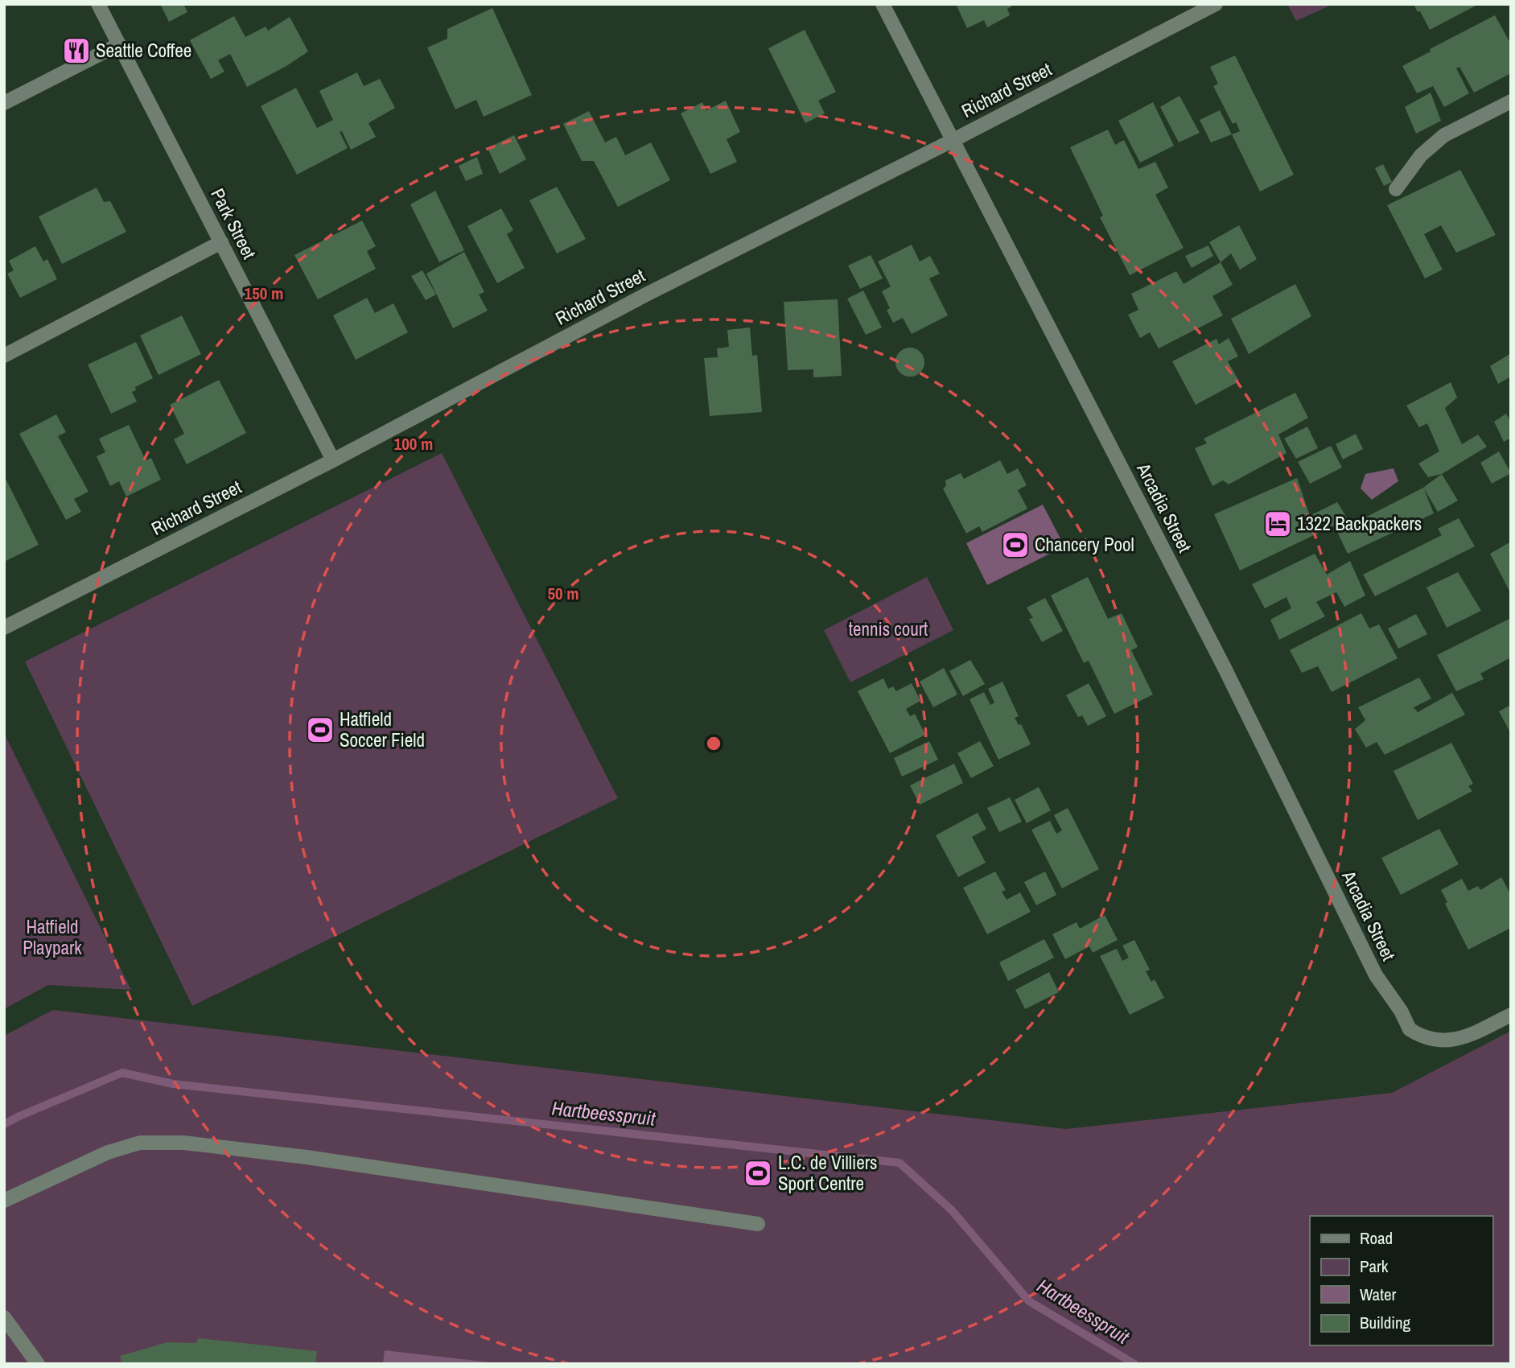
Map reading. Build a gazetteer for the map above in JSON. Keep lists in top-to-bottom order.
{
  "streets": {
    "street": ["Richard Street", "Park Street", "Arcadia Street"]
  },
  "crossings": [
    ["Richard Street", "Park Street"],
    ["Richard Street", "Arcadia Street"]
  ],
  "water": ["Hartbeesspruit"],
  "parks": ["tennis court", "Hatfield Playpark"],
  "places": {
    "restaurant": ["Seattle Coffee"],
    "hotel": ["1322 Backpackers"],
    "sports": ["Chancery Pool", "Hatfield Soccer Field", "L.C. de Villiers Sport Centre"]
  },
  "legend": [
    "Road",
    "Park",
    "Water",
    "Building"
  ],
  "rings": ["150 m", "100 m", "50 m"]
}
